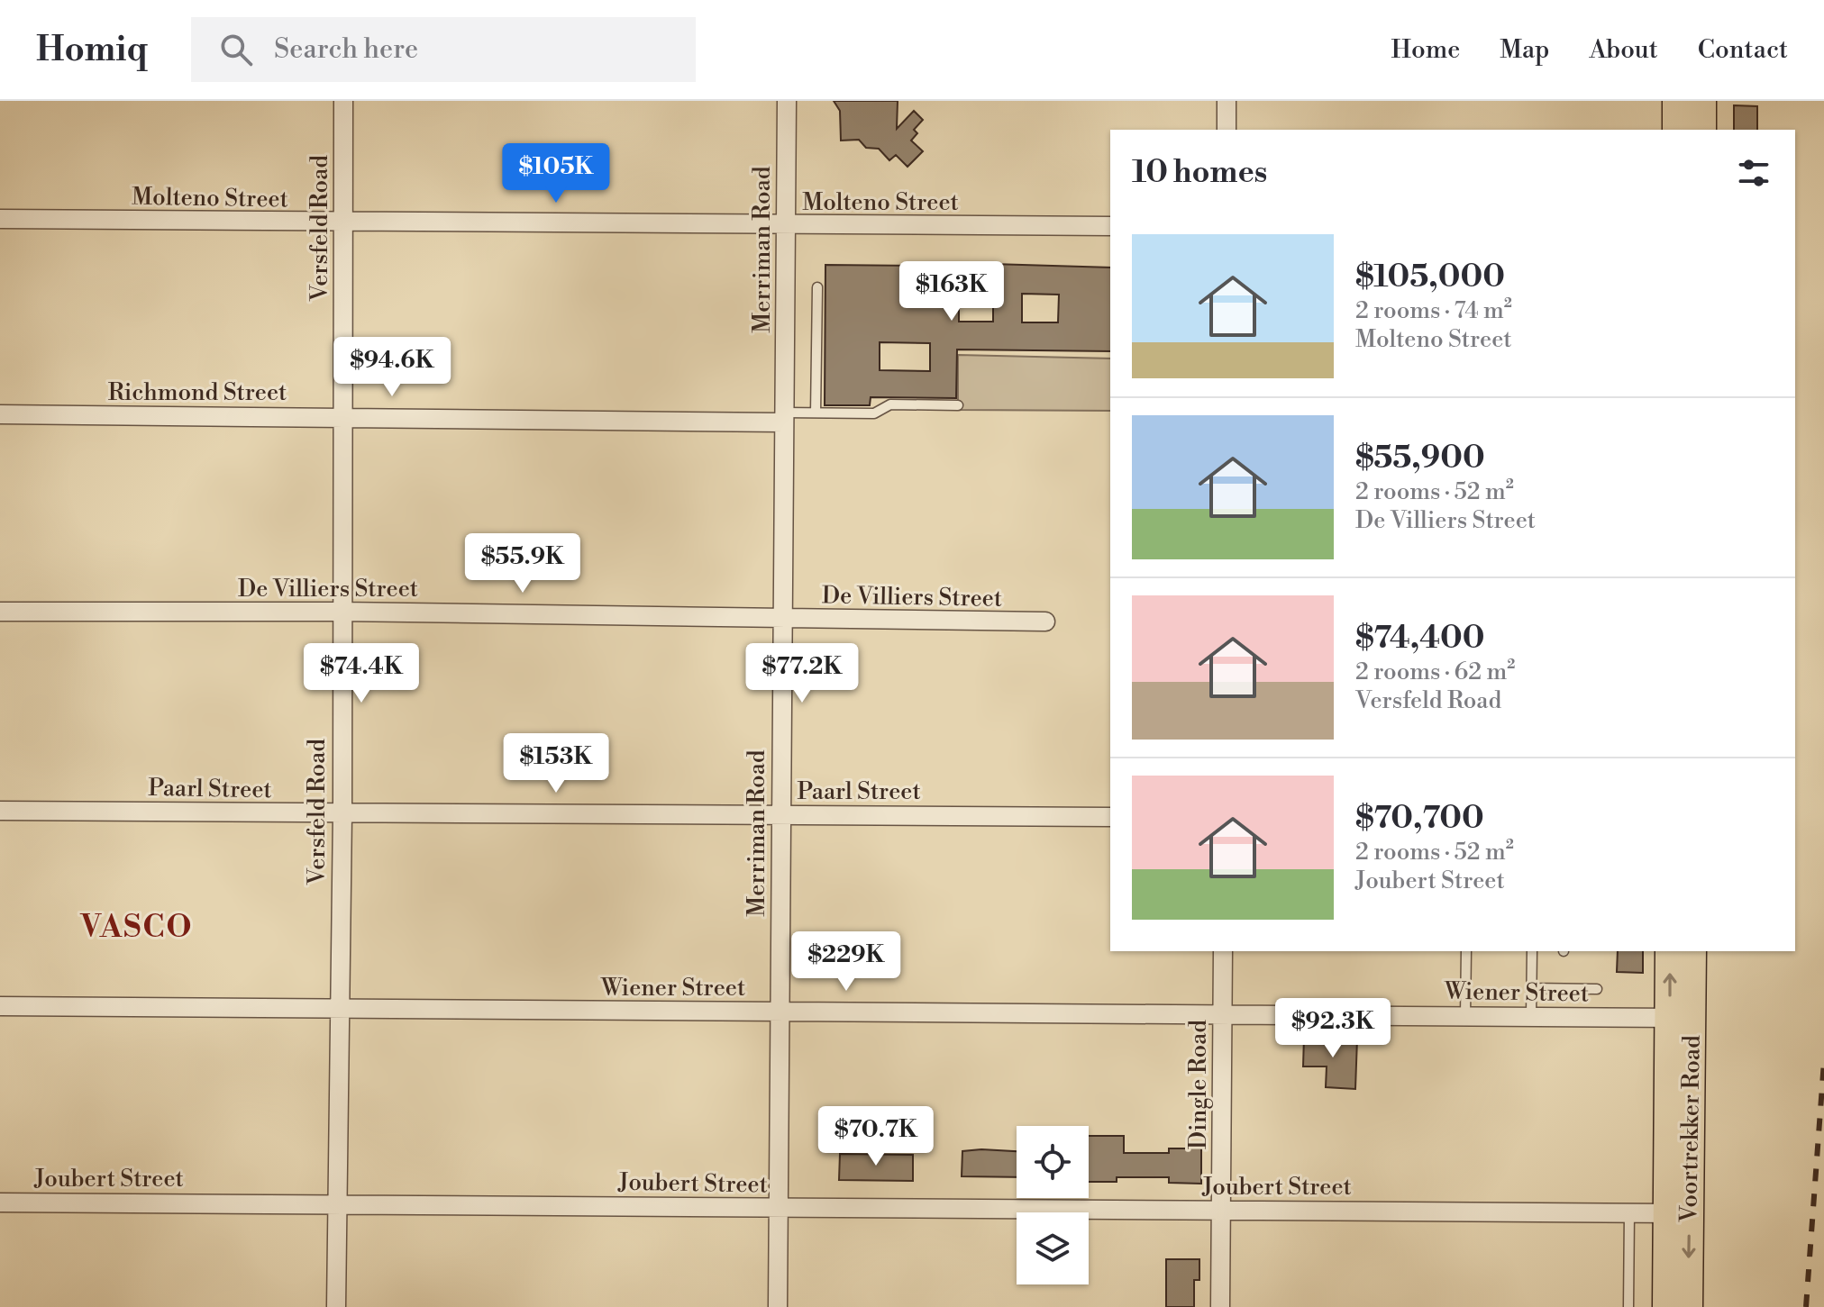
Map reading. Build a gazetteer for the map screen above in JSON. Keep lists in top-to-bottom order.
{
  "streets": {
    "main road": ["Voortrekker Road"],
    "street": [
      "Molteno Street",
      "Versfeld Road",
      "Merriman Road",
      "Richmond Street",
      "De Villiers Street",
      "Paarl Street",
      "Wiener Street",
      "Dingle Road",
      "Joubert Street"
    ]
  },
  "crossings": [
    ["Molteno Street", "Versfeld Road"],
    ["Molteno Street", "Merriman Road"],
    ["Versfeld Road", "Richmond Street"],
    ["Versfeld Road", "De Villiers Street"],
    ["Versfeld Road", "Paarl Street"],
    ["Versfeld Road", "Wiener Street"],
    ["Versfeld Road", "Joubert Street"],
    ["Merriman Road", "Richmond Street"],
    ["Merriman Road", "De Villiers Street"],
    ["Merriman Road", "Paarl Street"],
    ["Merriman Road", "Wiener Street"],
    ["Merriman Road", "Joubert Street"],
    ["Wiener Street", "Dingle Road"],
    ["Wiener Street", "Voortrekker Road"],
    ["Dingle Road", "Joubert Street"],
    ["Voortrekker Road", "Joubert Street"]
  ],
  "districts": ["VASCO"],
  "page": {
    "header": "Homiq",
    "search": "Search here",
    "nav": [
      "Home",
      "Map",
      "About",
      "Contact"
    ],
    "heading": "10 homes",
    "price": [
      "$105K",
      "$163K",
      "$94.6K",
      "$55.9K",
      "$74.4K",
      "$77.2K",
      "$153K",
      "$229K",
      "$92.3K",
      "$70.7K"
    ],
    "list": [
      {
        "name": "$105,000",
        "note": "2 rooms · 74 m² · Molteno Street"
      },
      {
        "name": "$55,900",
        "note": "2 rooms · 52 m² · De Villiers Street"
      },
      {
        "name": "$74,400",
        "note": "2 rooms · 62 m² · Versfeld Road"
      },
      {
        "name": "$70,700",
        "note": "2 rooms · 52 m² · Joubert Street"
      }
    ]
  }
}
